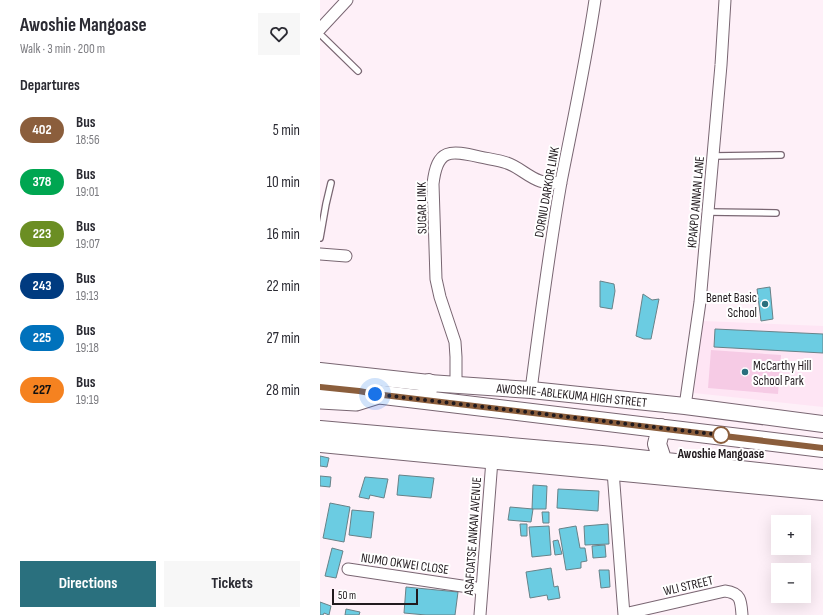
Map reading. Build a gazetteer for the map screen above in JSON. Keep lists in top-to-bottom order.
{
  "streets": {
    "main road": ["AWOSHIE-ABLEKUMA HIGH STREET"],
    "street": [
      "DORNU DARKOR LINK",
      "KPAKPO ANNAN LANE",
      "SUGAR LINK",
      "ASAFOATSE ANKAN AVENUE",
      "NUMO OKWEI CLOSE",
      "WLI STREET"
    ]
  },
  "crossings": [
    ["DORNU DARKOR LINK", "SUGAR LINK"],
    ["DORNU DARKOR LINK", "AWOSHIE-ABLEKUMA HIGH STREET"],
    ["KPAKPO ANNAN LANE", "AWOSHIE-ABLEKUMA HIGH STREET"],
    ["SUGAR LINK", "AWOSHIE-ABLEKUMA HIGH STREET"],
    ["ASAFOATSE ANKAN AVENUE", "NUMO OKWEI CLOSE"]
  ],
  "places": ["Benet Basic School", "McCarthy Hill School Park", "Awoshie Mangoase"],
  "lines": ["bus line 402"],
  "scale_bar": "50 m",
  "page": {
    "heading": [
      ["Awoshie Mangoase", "Walk · 3 min · 200 m"],
      "Departures"
    ],
    "list": [
      {
        "mark": "402",
        "name": "Bus",
        "note": "18:56",
        "value": "5 min"
      },
      {
        "mark": "378",
        "name": "Bus",
        "note": "19:01",
        "value": "10 min"
      },
      {
        "mark": "223",
        "name": "Bus",
        "note": "19:07",
        "value": "16 min"
      },
      {
        "mark": "243",
        "name": "Bus",
        "note": "19:13",
        "value": "22 min"
      },
      {
        "mark": "225",
        "name": "Bus",
        "note": "19:18",
        "value": "27 min"
      },
      {
        "mark": "227",
        "name": "Bus",
        "note": "19:19",
        "value": "28 min"
      }
    ],
    "map_buttons": ["+", "−"],
    "buttons": ["Directions", "Tickets"],
    "scale": "50 m"
  }
}
